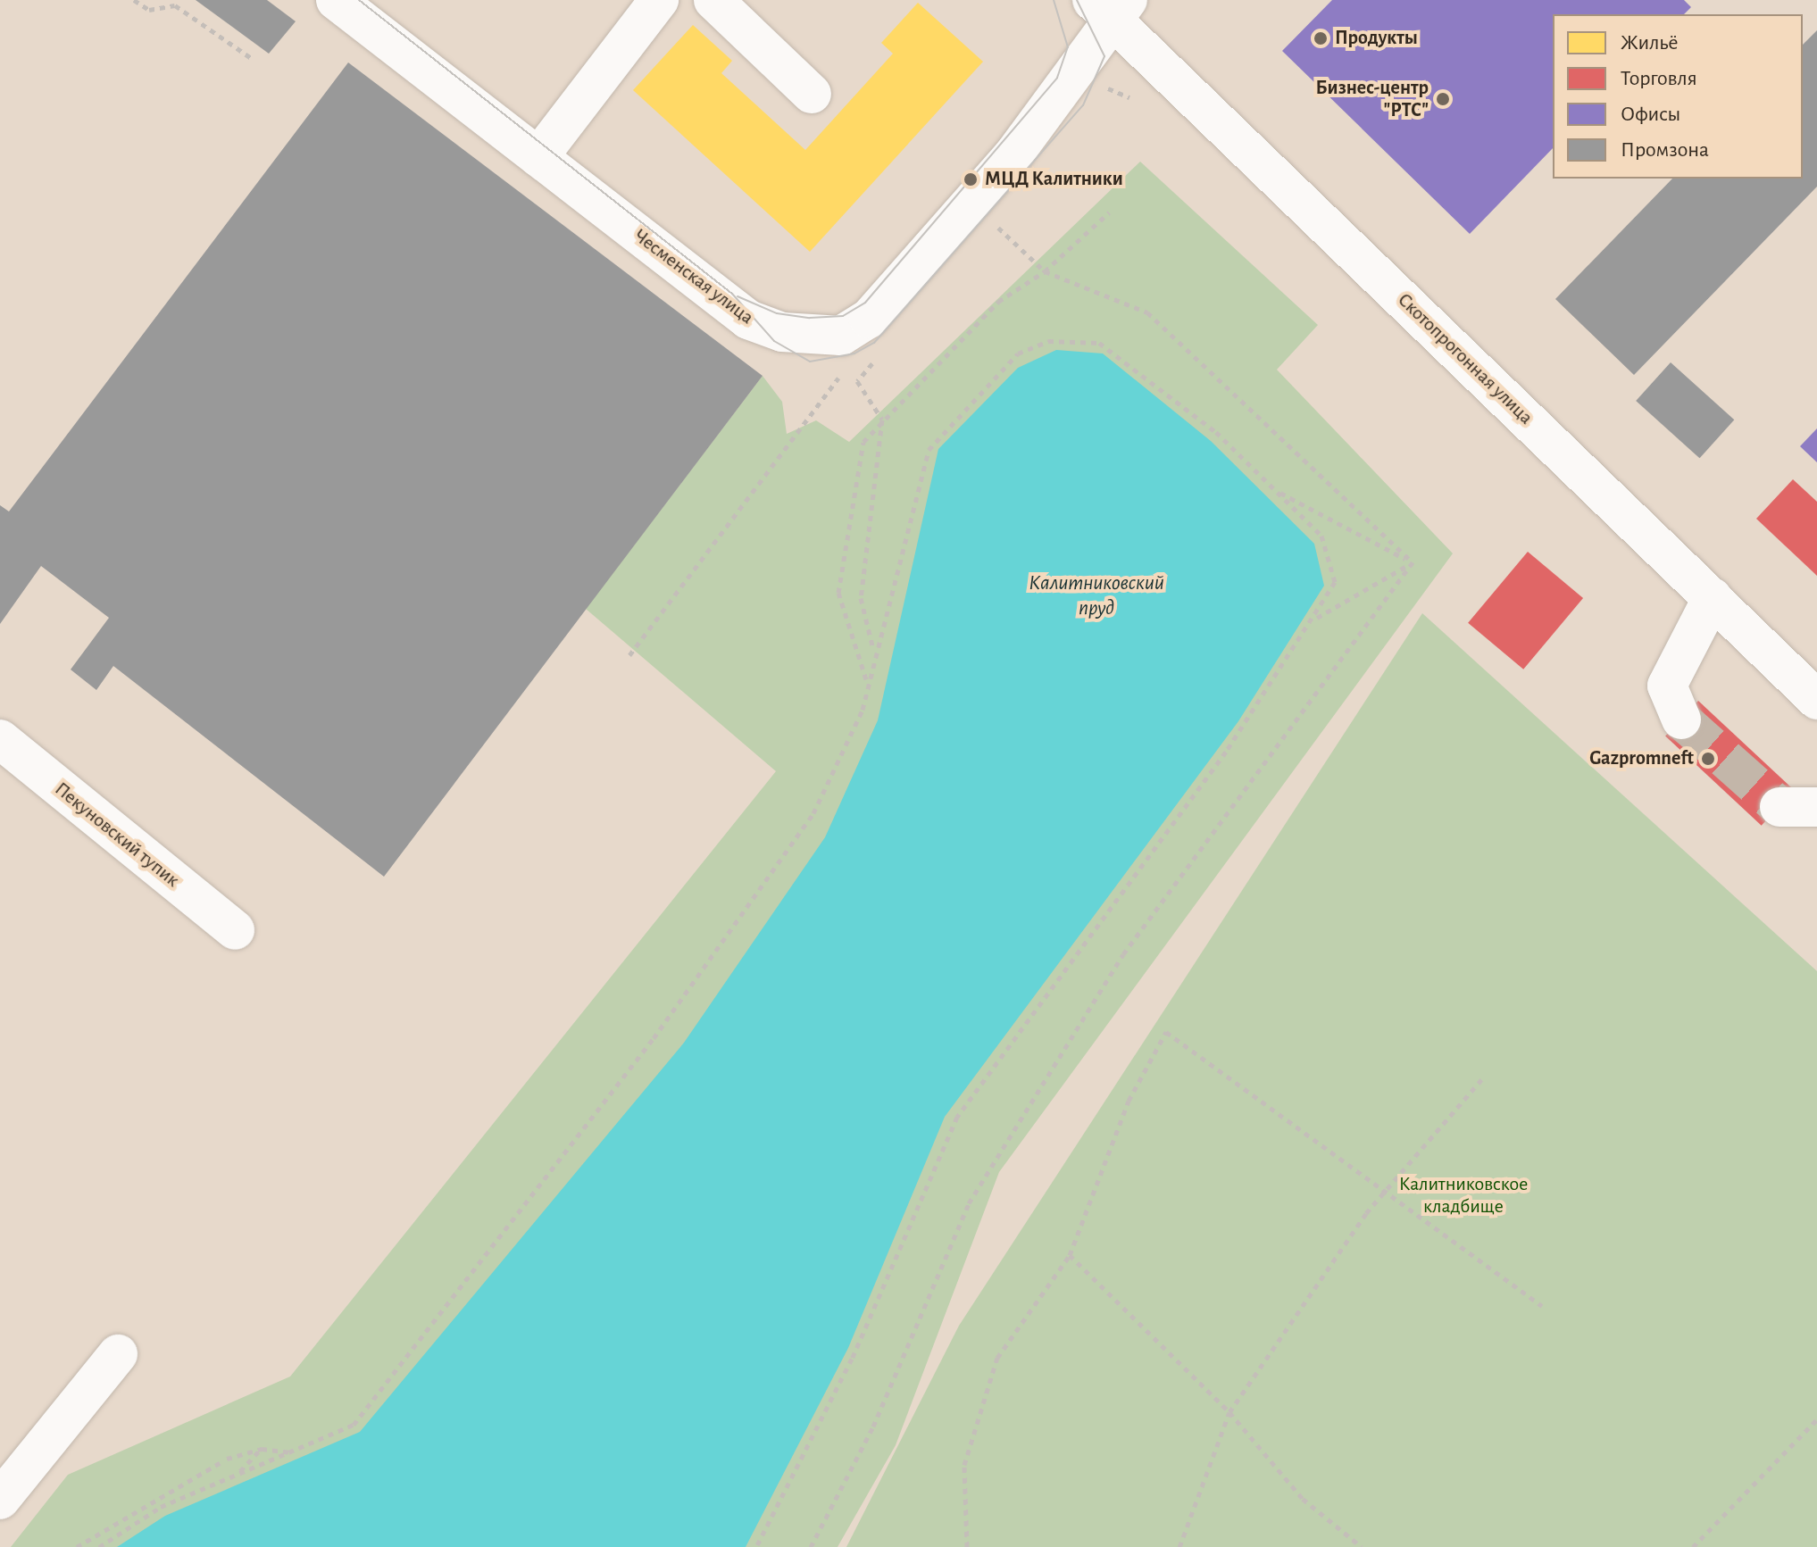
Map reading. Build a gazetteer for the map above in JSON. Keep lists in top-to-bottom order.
{
  "streets": {
    "street": ["Чесменская улица", "Скотопрогонная улица", "Пекуновский тупик"]
  },
  "crossings": [
    ["Чесменская улица", "Скотопрогонная улица"]
  ],
  "water": ["Калитниковский пруд"],
  "parks": ["Калитниковское кладбище"],
  "places": [
    "Продукты",
    "Бизнес-центр \"РТС\"",
    "МЦД Калитники",
    "Gazpromneft"
  ],
  "legend": [
    "Жильё",
    "Торговля",
    "Офисы",
    "Промзона"
  ]
}
